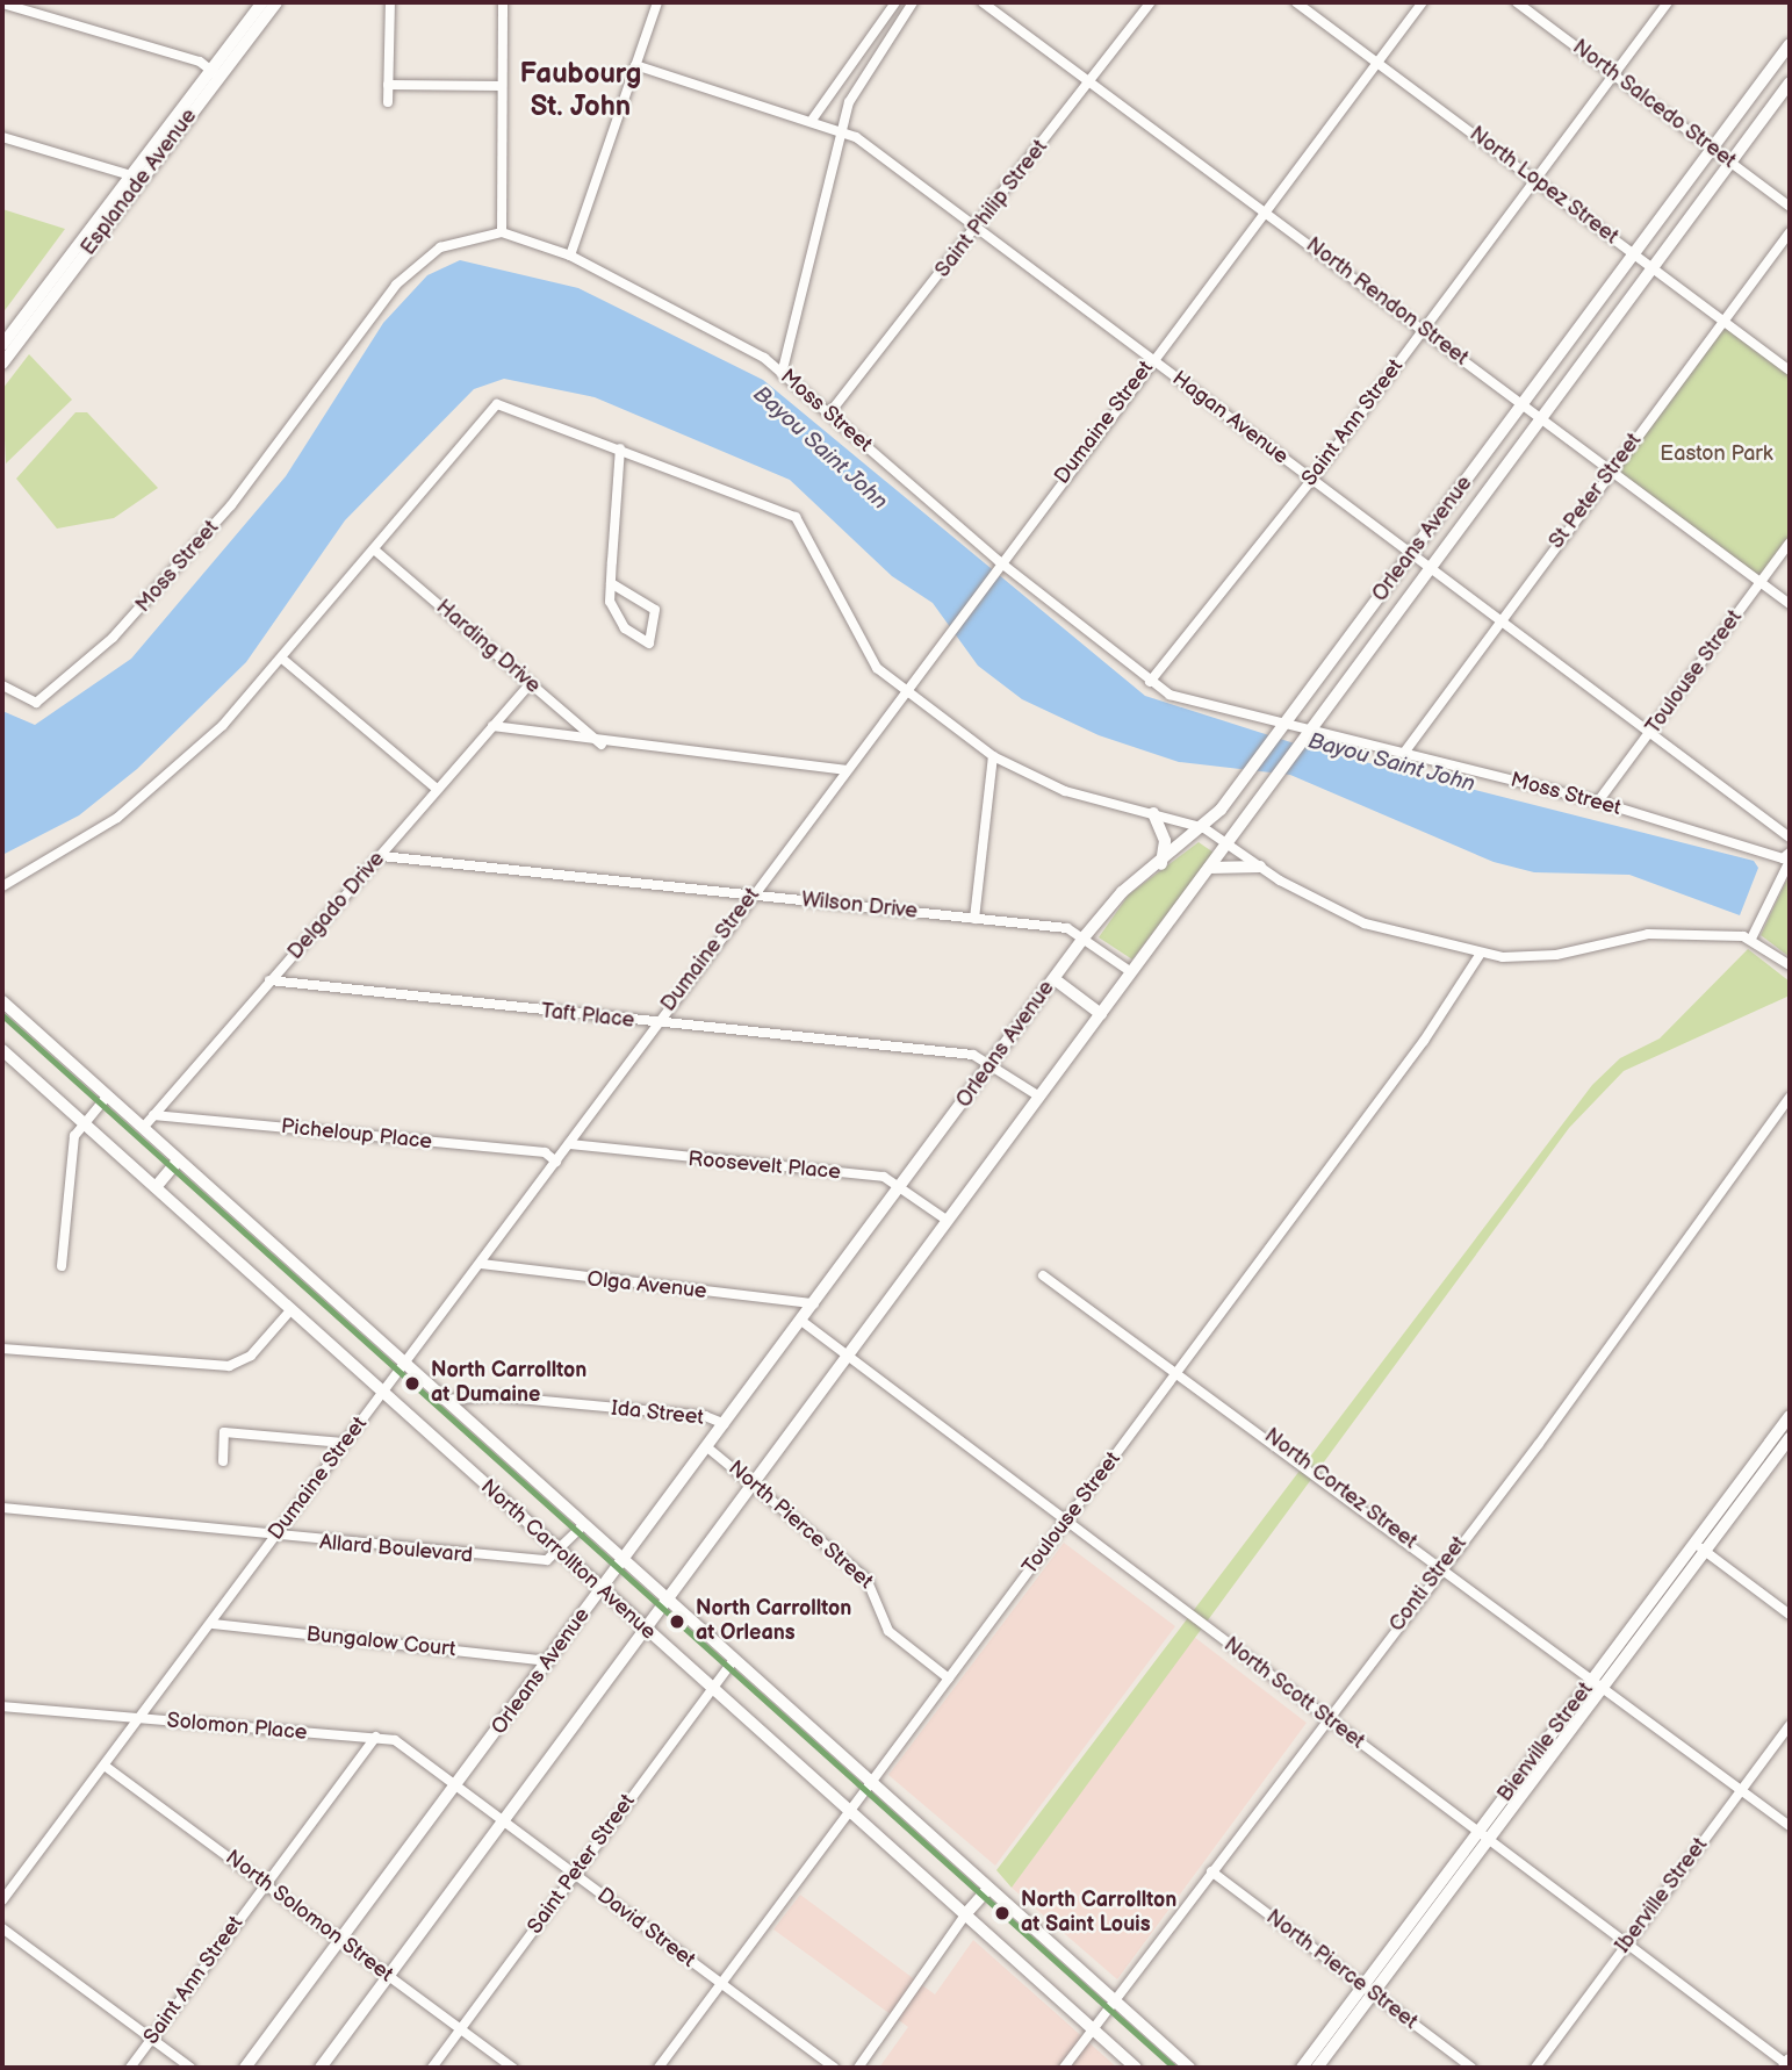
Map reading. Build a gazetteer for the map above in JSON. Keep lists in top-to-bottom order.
{
  "streets": {
    "main road": ["North Carrollton Avenue"],
    "street": [
      "North Salcedo Street",
      "Esplanade Avenue",
      "North Lopez Street",
      "Saint Philip Street",
      "North Rendon Street",
      "Moss Street",
      "Hagan Avenue",
      "Dumaine Street",
      "Saint Ann Street",
      "St Peter Street",
      "Orleans Avenue",
      "Harding Drive",
      "Toulouse Street",
      "Delgado Drive",
      "Wilson Drive",
      "Taft Place",
      "Picheloup Place",
      "Roosevelt Place",
      "Olga Avenue",
      "Ida Street",
      "North Cortez Street",
      "North Pierce Street",
      "Allard Boulevard",
      "Conti Street",
      "Bungalow Court",
      "North Scott Street",
      "Solomon Place",
      "Bienville Street",
      "Saint Peter Street",
      "Iberville Street",
      "North Solomon Street",
      "David Street"
    ]
  },
  "crossings": [
    ["North Salcedo Street", "Saint Ann Street"],
    ["North Salcedo Street", "Orleans Avenue"],
    ["North Lopez Street", "Dumaine Street"],
    ["North Lopez Street", "Saint Ann Street"],
    ["North Lopez Street", "St Peter Street"],
    ["North Lopez Street", "Orleans Avenue"],
    ["Saint Philip Street", "North Rendon Street"],
    ["Saint Philip Street", "Moss Street"],
    ["Saint Philip Street", "Hagan Avenue"],
    ["North Rendon Street", "Dumaine Street"],
    ["North Rendon Street", "Saint Ann Street"],
    ["North Rendon Street", "St Peter Street"],
    ["North Rendon Street", "Orleans Avenue"],
    ["North Rendon Street", "Toulouse Street"],
    ["Moss Street", "Dumaine Street"],
    ["Moss Street", "Saint Ann Street"],
    ["Moss Street", "St Peter Street"],
    ["Moss Street", "Orleans Avenue"],
    ["Moss Street", "Toulouse Street"],
    ["Hagan Avenue", "Dumaine Street"],
    ["Hagan Avenue", "Saint Ann Street"],
    ["Hagan Avenue", "St Peter Street"],
    ["Hagan Avenue", "Orleans Avenue"],
    ["Hagan Avenue", "Toulouse Street"],
    ["Dumaine Street", "Wilson Drive"],
    ["Dumaine Street", "Taft Place"],
    ["Dumaine Street", "Picheloup Place"],
    ["Dumaine Street", "Roosevelt Place"],
    ["Dumaine Street", "Olga Avenue"],
    ["Dumaine Street", "Allard Boulevard"],
    ["Dumaine Street", "North Carrollton Avenue"],
    ["Dumaine Street", "Bungalow Court"],
    ["Dumaine Street", "Solomon Place"],
    ["Dumaine Street", "North Solomon Street"],
    ["Saint Ann Street", "Solomon Place"],
    ["Saint Ann Street", "North Solomon Street"],
    ["Orleans Avenue", "Wilson Drive"],
    ["Orleans Avenue", "Taft Place"],
    ["Orleans Avenue", "Roosevelt Place"],
    ["Orleans Avenue", "Olga Avenue"],
    ["Orleans Avenue", "Ida Street"],
    ["Orleans Avenue", "North Pierce Street"],
    ["Orleans Avenue", "North Carrollton Avenue"],
    ["Orleans Avenue", "Bungalow Court"],
    ["Orleans Avenue", "North Scott Street"],
    ["Orleans Avenue", "Solomon Place"],
    ["Orleans Avenue", "North Solomon Street"],
    ["Orleans Avenue", "David Street"],
    ["Harding Drive", "Delgado Drive"],
    ["Toulouse Street", "North Cortez Street"],
    ["Toulouse Street", "North Pierce Street"],
    ["Toulouse Street", "North Carrollton Avenue"],
    ["Toulouse Street", "North Scott Street"],
    ["Toulouse Street", "David Street"],
    ["Delgado Drive", "Wilson Drive"],
    ["Delgado Drive", "Taft Place"],
    ["Delgado Drive", "Picheloup Place"],
    ["Delgado Drive", "North Carrollton Avenue"],
    ["Ida Street", "North Carrollton Avenue"],
    ["North Cortez Street", "Conti Street"],
    ["North Cortez Street", "Bienville Street"],
    ["North Cortez Street", "Iberville Street"],
    ["North Pierce Street", "Conti Street"],
    ["North Pierce Street", "Bienville Street"],
    ["Allard Boulevard", "North Carrollton Avenue"],
    ["North Carrollton Avenue", "Conti Street"],
    ["North Carrollton Avenue", "Saint Peter Street"],
    ["Conti Street", "North Scott Street"],
    ["North Scott Street", "Bienville Street"],
    ["North Scott Street", "Iberville Street"],
    ["Solomon Place", "David Street"],
    ["Saint Peter Street", "North Solomon Street"],
    ["Saint Peter Street", "David Street"]
  ],
  "districts": ["Faubourg St. John"],
  "water": ["Bayou Saint John"],
  "parks": ["Easton Park"],
  "places": ["North Carrollton at Dumaine", "North Carrollton at Orleans", "North Carrollton at Saint Louis"]
}
